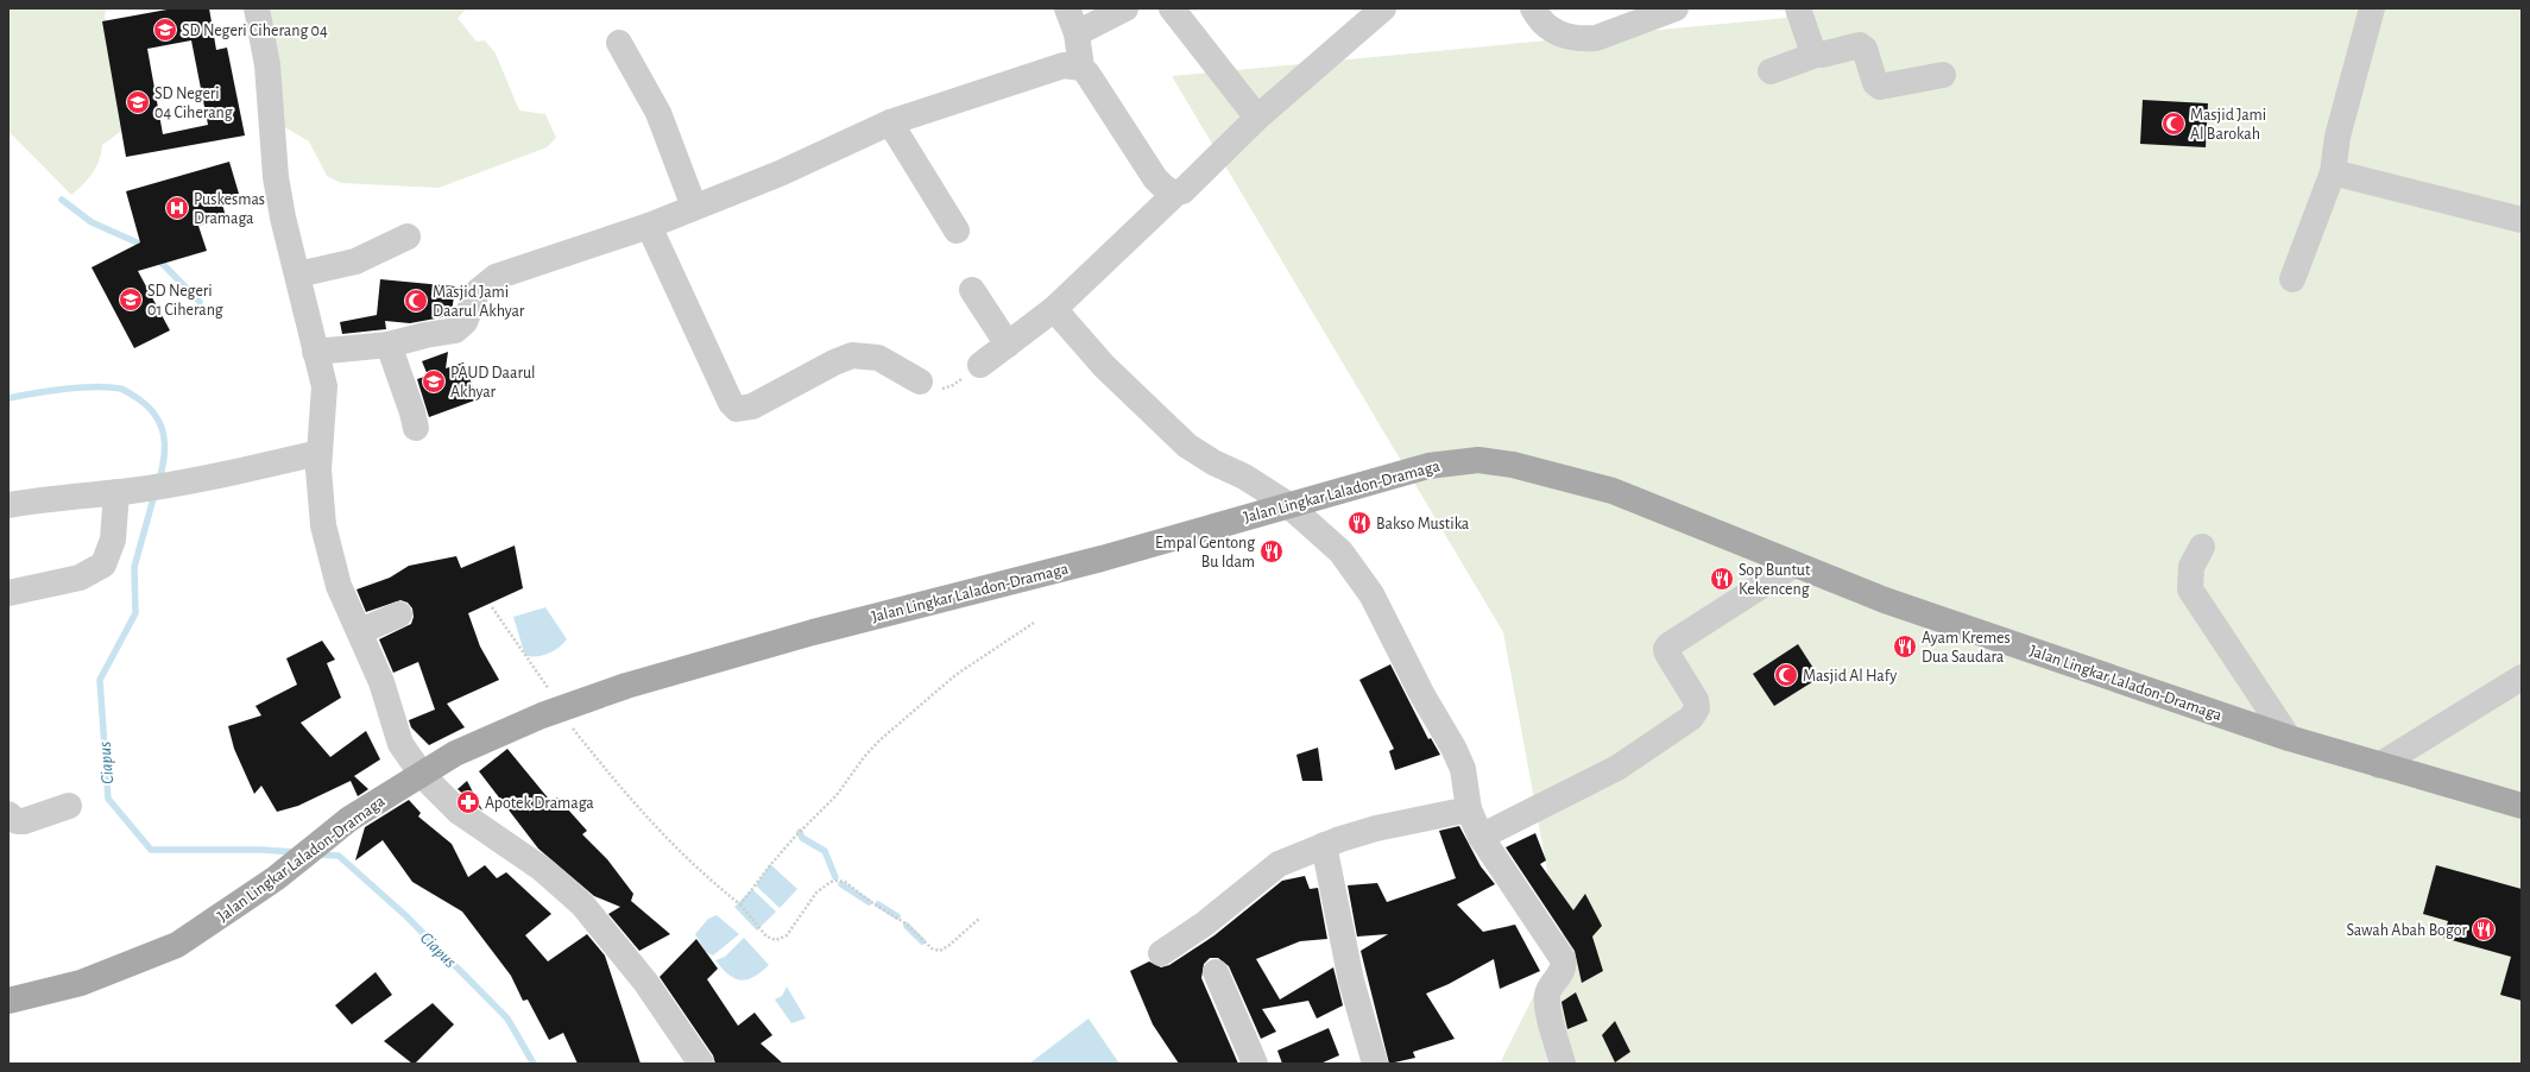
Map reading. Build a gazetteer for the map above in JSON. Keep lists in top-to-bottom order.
{
  "streets": {
    "main road": ["Jalan Lingkar Laladon-Dramaga"]
  },
  "water": ["Ciapus"],
  "places": {
    "school or university": [
      "SD Negeri Ciherang 04",
      "SD Negeri 04 Ciherang",
      "SD Negeri 01 Ciherang",
      "PAUD Daarul Akhyar"
    ],
    "mosque": ["Masjid Jami Al Barokah", "Masjid Jami Daarul Akhyar", "Masjid Al Hafy"],
    "hospital": ["Puskesmas Dramaga"],
    "restaurant": [
      "Bakso Mustika",
      "Empal Gentong Bu Idam",
      "Sop Buntut Kekenceng",
      "Ayam Kremes Dua Saudara",
      "Sawah Abah Bogor"
    ],
    "pharmacy": ["Apotek Dramaga"]
  }
}
